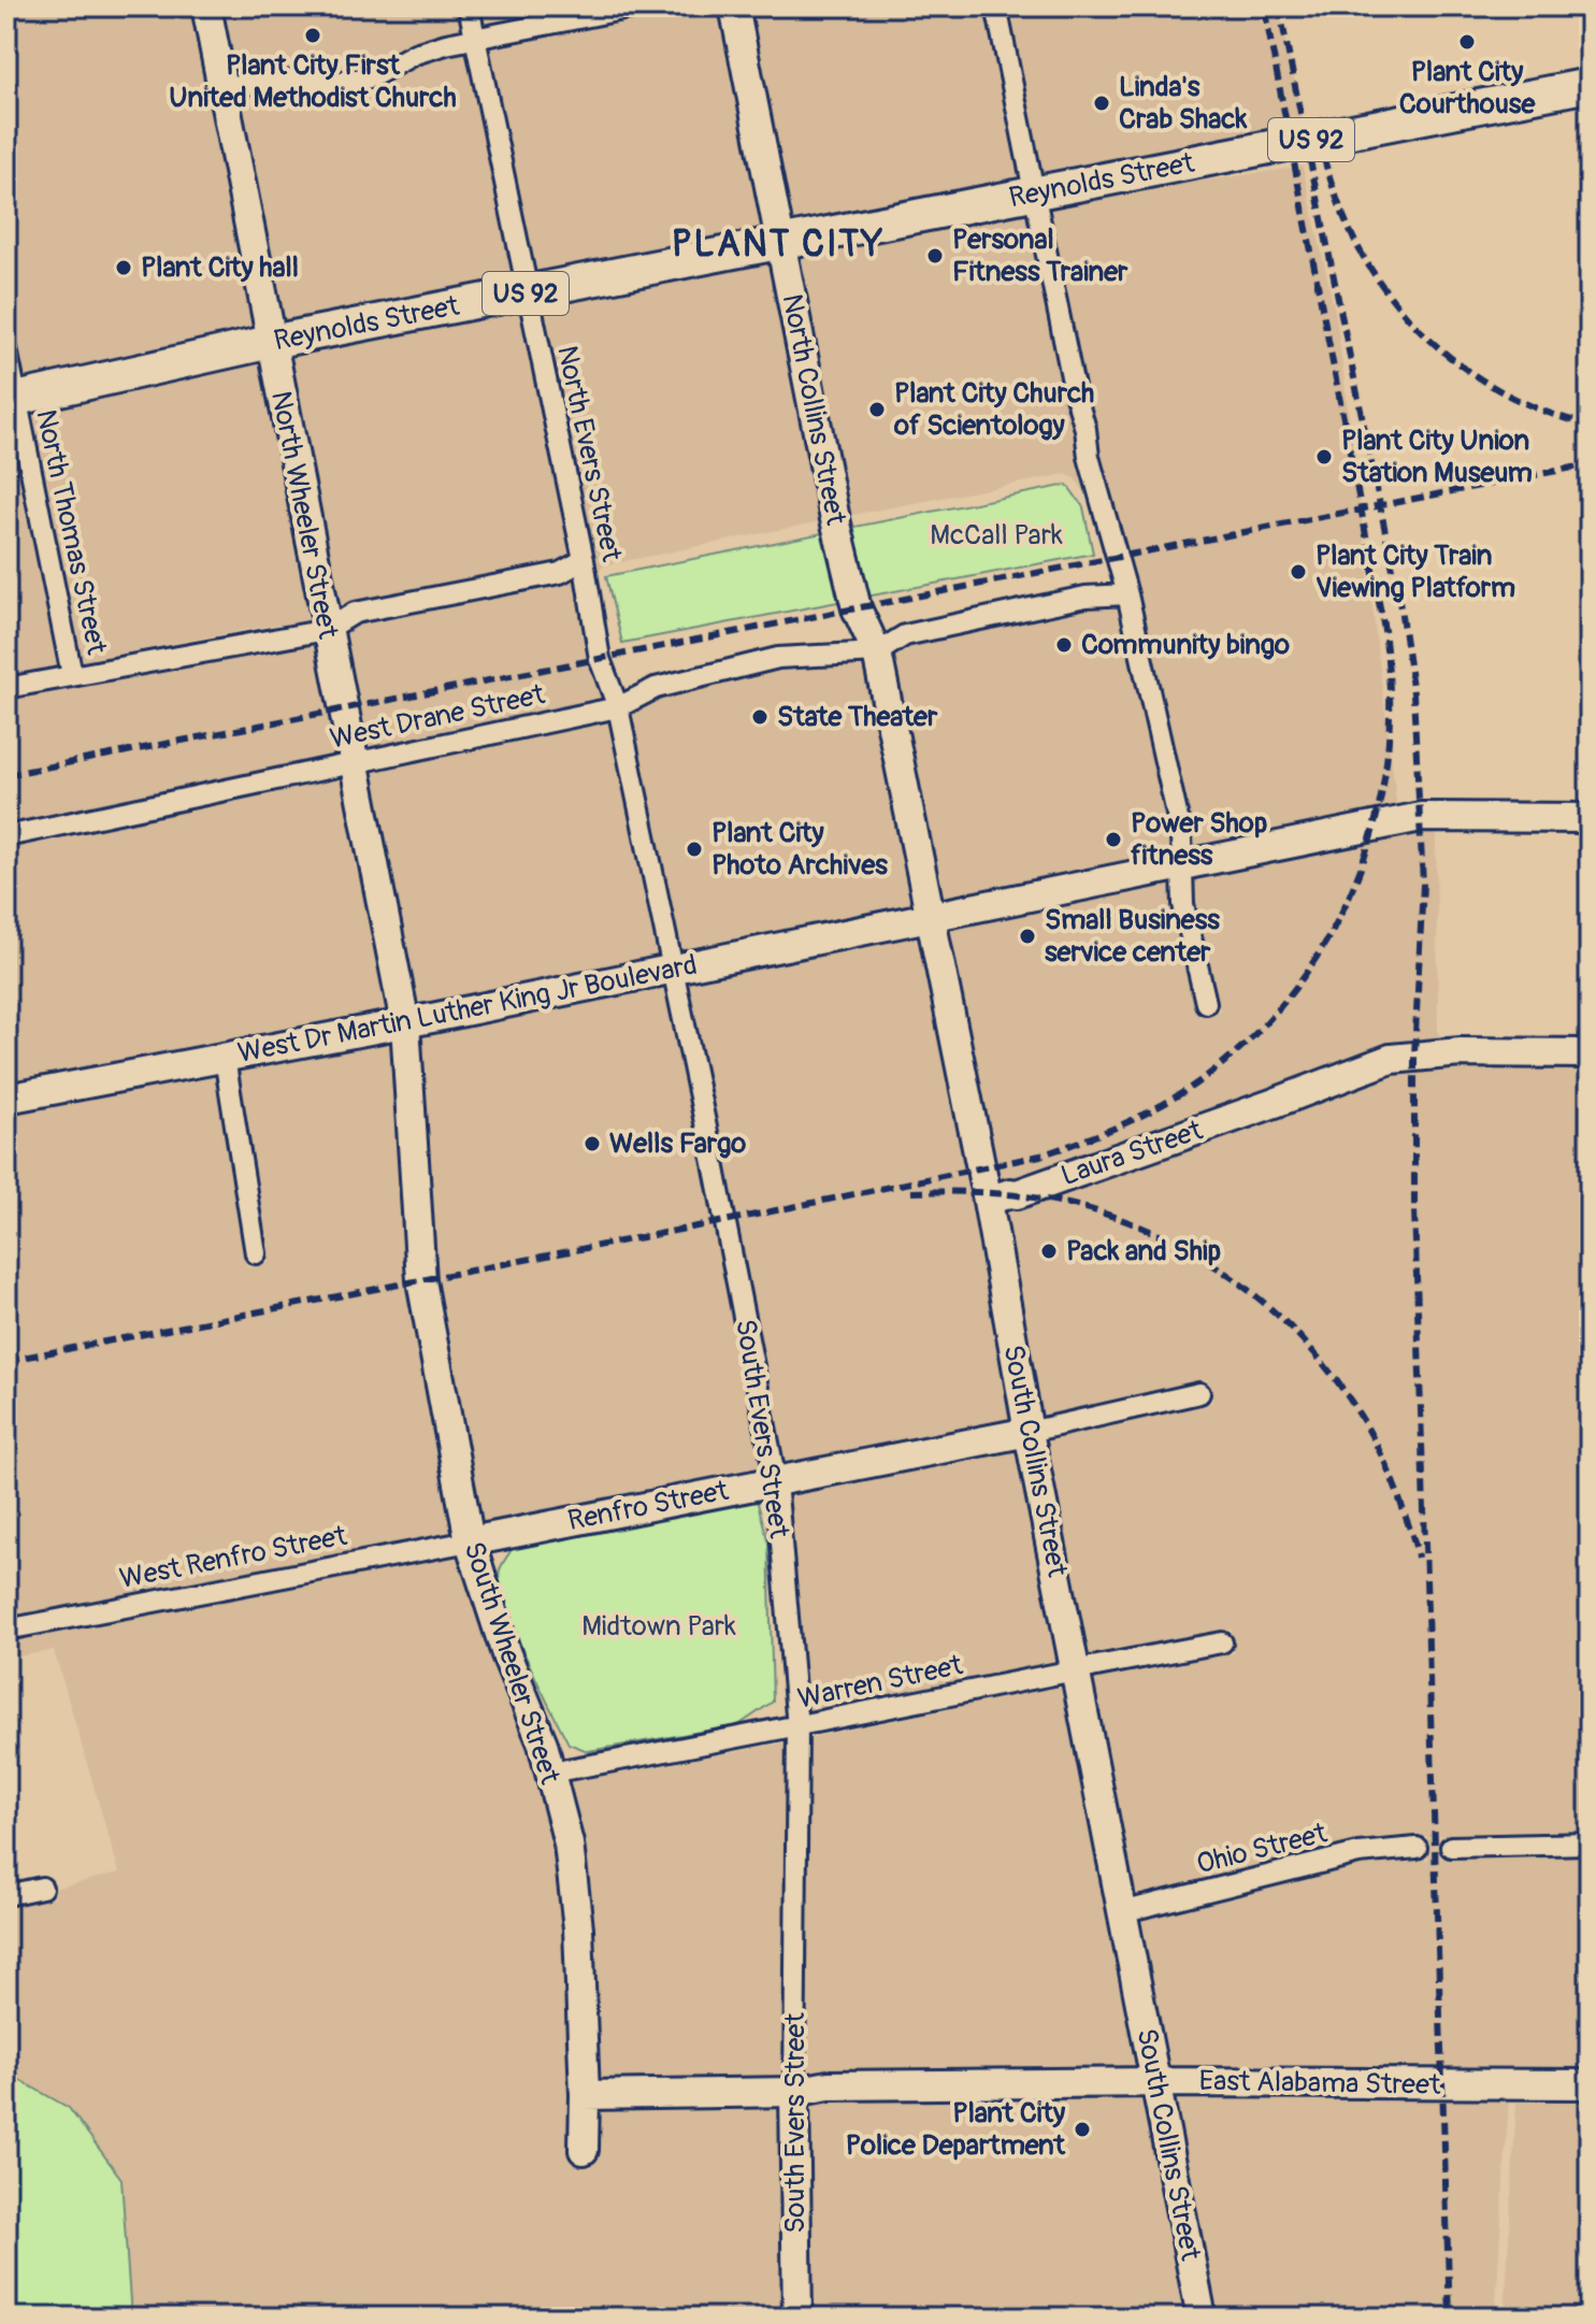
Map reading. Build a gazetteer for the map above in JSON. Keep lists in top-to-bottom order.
{
  "streets": {
    "main road": ["US 92", "Reynolds Street"],
    "street": [
      "North Collins Street",
      "North Evers Street",
      "North Wheeler Street",
      "North Thomas Street",
      "West Drane Street",
      "West Dr Martin Luther King Jr Boulevard",
      "Laura Street",
      "South Evers Street",
      "South Collins Street",
      "Renfro Street",
      "West Renfro Street",
      "South Wheeler Street",
      "Warren Street",
      "Ohio Street",
      "East Alabama Street"
    ]
  },
  "crossings": [
    ["Reynolds Street", "North Collins Street"],
    ["Reynolds Street", "North Evers Street"],
    ["Reynolds Street", "North Wheeler Street"],
    ["Reynolds Street", "North Thomas Street"],
    ["North Collins Street", "South Collins Street"],
    ["North Evers Street", "South Evers Street"],
    ["North Wheeler Street", "West Drane Street"],
    ["North Wheeler Street", "West Dr Martin Luther King Jr Boulevard"],
    ["North Wheeler Street", "South Wheeler Street"],
    ["West Drane Street", "South Evers Street"],
    ["West Drane Street", "South Collins Street"],
    ["West Dr Martin Luther King Jr Boulevard", "South Evers Street"],
    ["West Dr Martin Luther King Jr Boulevard", "South Collins Street"],
    ["West Dr Martin Luther King Jr Boulevard", "South Wheeler Street"],
    ["Laura Street", "South Collins Street"],
    ["South Evers Street", "Renfro Street"],
    ["South Evers Street", "Warren Street"],
    ["South Evers Street", "East Alabama Street"],
    ["South Collins Street", "Renfro Street"],
    ["South Collins Street", "Warren Street"],
    ["South Collins Street", "Ohio Street"],
    ["South Collins Street", "East Alabama Street"],
    ["Renfro Street", "West Renfro Street"],
    ["Renfro Street", "South Wheeler Street"],
    ["West Renfro Street", "South Wheeler Street"],
    ["South Wheeler Street", "Warren Street"]
  ],
  "districts": ["PLANT CITY"],
  "parks": ["McCall Park", "Midtown Park"],
  "places": [
    "Plant City First United Methodist Church",
    "Plant City Courthouse",
    "Linda's Crab Shack",
    "Personal Fitness Trainer",
    "Plant City hall",
    "Plant City Church of Scientology",
    "Plant City Union Station Museum",
    "Plant City Train Viewing Platform",
    "Community bingo",
    "State Theater",
    "Power Shop fitness",
    "Plant City Photo Archives",
    "Small Business service center",
    "Wells Fargo",
    "Pack and Ship",
    "Plant City Police Department"
  ]
}
